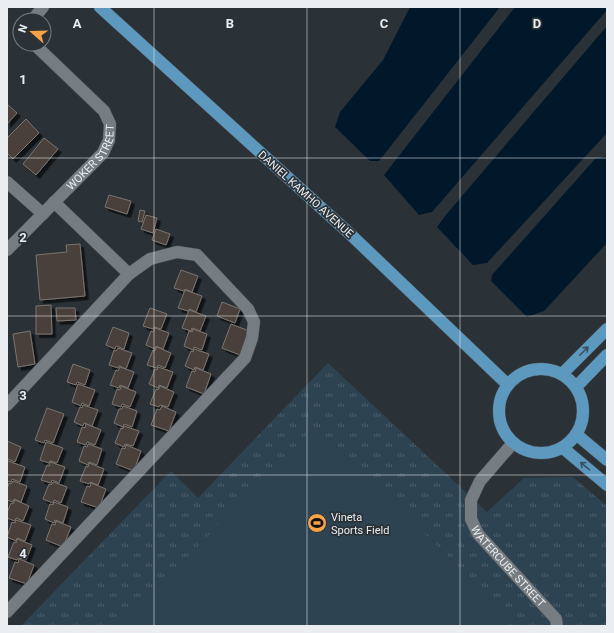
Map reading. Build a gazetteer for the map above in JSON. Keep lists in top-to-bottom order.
{
  "streets": {
    "main road": ["DANIEL KAMHO AVENUE"],
    "street": ["WOKER STREET", "WATERCUBE STREET"]
  },
  "crossings": [
    ["DANIEL KAMHO AVENUE", "WATERCUBE STREET"]
  ],
  "places": {
    "sports": ["Vineta Sports Field"]
  },
  "north": "left",
  "grid": {
    "columns": [
      "A",
      "B",
      "C",
      "D"
    ],
    "rows": [
      "1",
      "2",
      "3",
      "4"
    ]
  }
}
